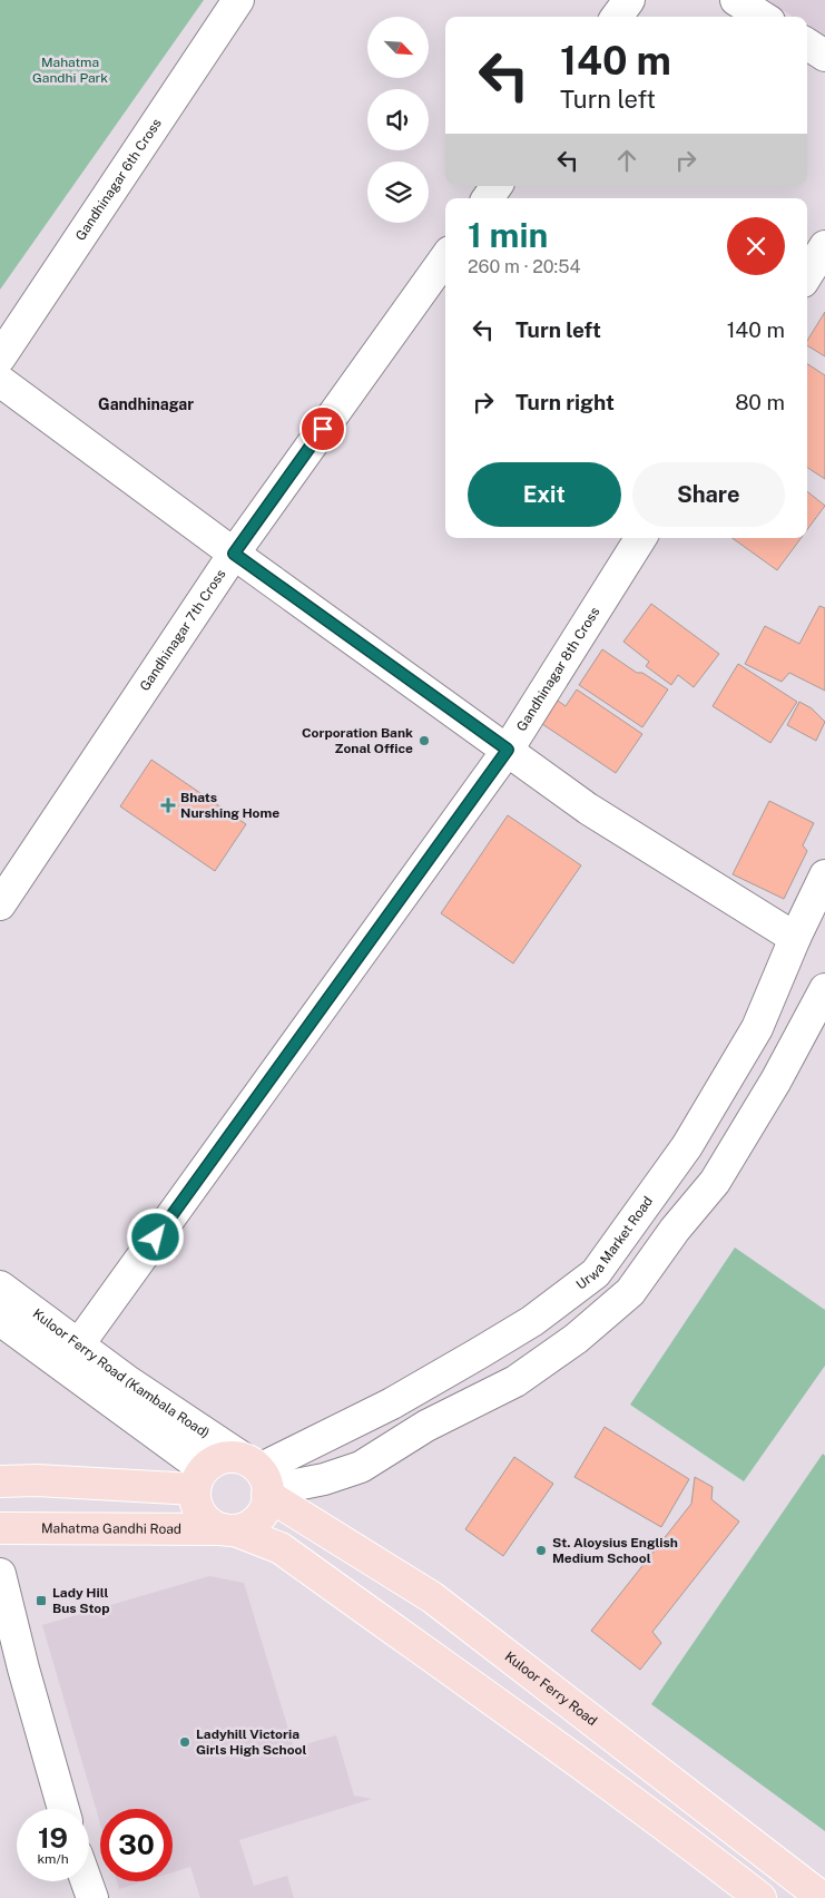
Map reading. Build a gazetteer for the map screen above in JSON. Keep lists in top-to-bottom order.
{
  "streets": {
    "main road": ["Mahatma Gandhi Road", "Kuloor Ferry Road"],
    "street": [
      "Gandhinagar 6th Cross",
      "Gandhinagar 7th Cross",
      "Gandhinagar 8th Cross",
      "Urwa Market Road",
      "Kuloor Ferry Road (Kambala Road)"
    ]
  },
  "crossings": [
    ["Gandhinagar 8th Cross", "Kuloor Ferry Road (Kambala Road)"],
    ["Urwa Market Road", "Kuloor Ferry Road (Kambala Road)"],
    ["Urwa Market Road", "Kuloor Ferry Road"],
    ["Kuloor Ferry Road (Kambala Road)", "Kuloor Ferry Road"]
  ],
  "districts": ["Gandhinagar"],
  "parks": ["Mahatma Gandhi Park"],
  "places": {
    "other": ["Corporation Bank Zonal Office", "St. Aloysius English Medium School", "Ladyhill Victoria Girls High School"],
    "health": ["Bhats Nurshing Home"],
    "transit": ["Lady Hill Bus Stop"]
  },
  "north": "bottom right",
  "page": {
    "turn": ["140 m", "Turn left"],
    "heading": ["1 min", "260 m · 20:54"],
    "list": [
      {
        "name": "Turn left",
        "value": "140 m"
      },
      {
        "name": "Turn right",
        "value": "80 m"
      }
    ],
    "buttons": ["Exit", "Share"],
    "speed": "19 km/h",
    "limit": "30"
  }
}
